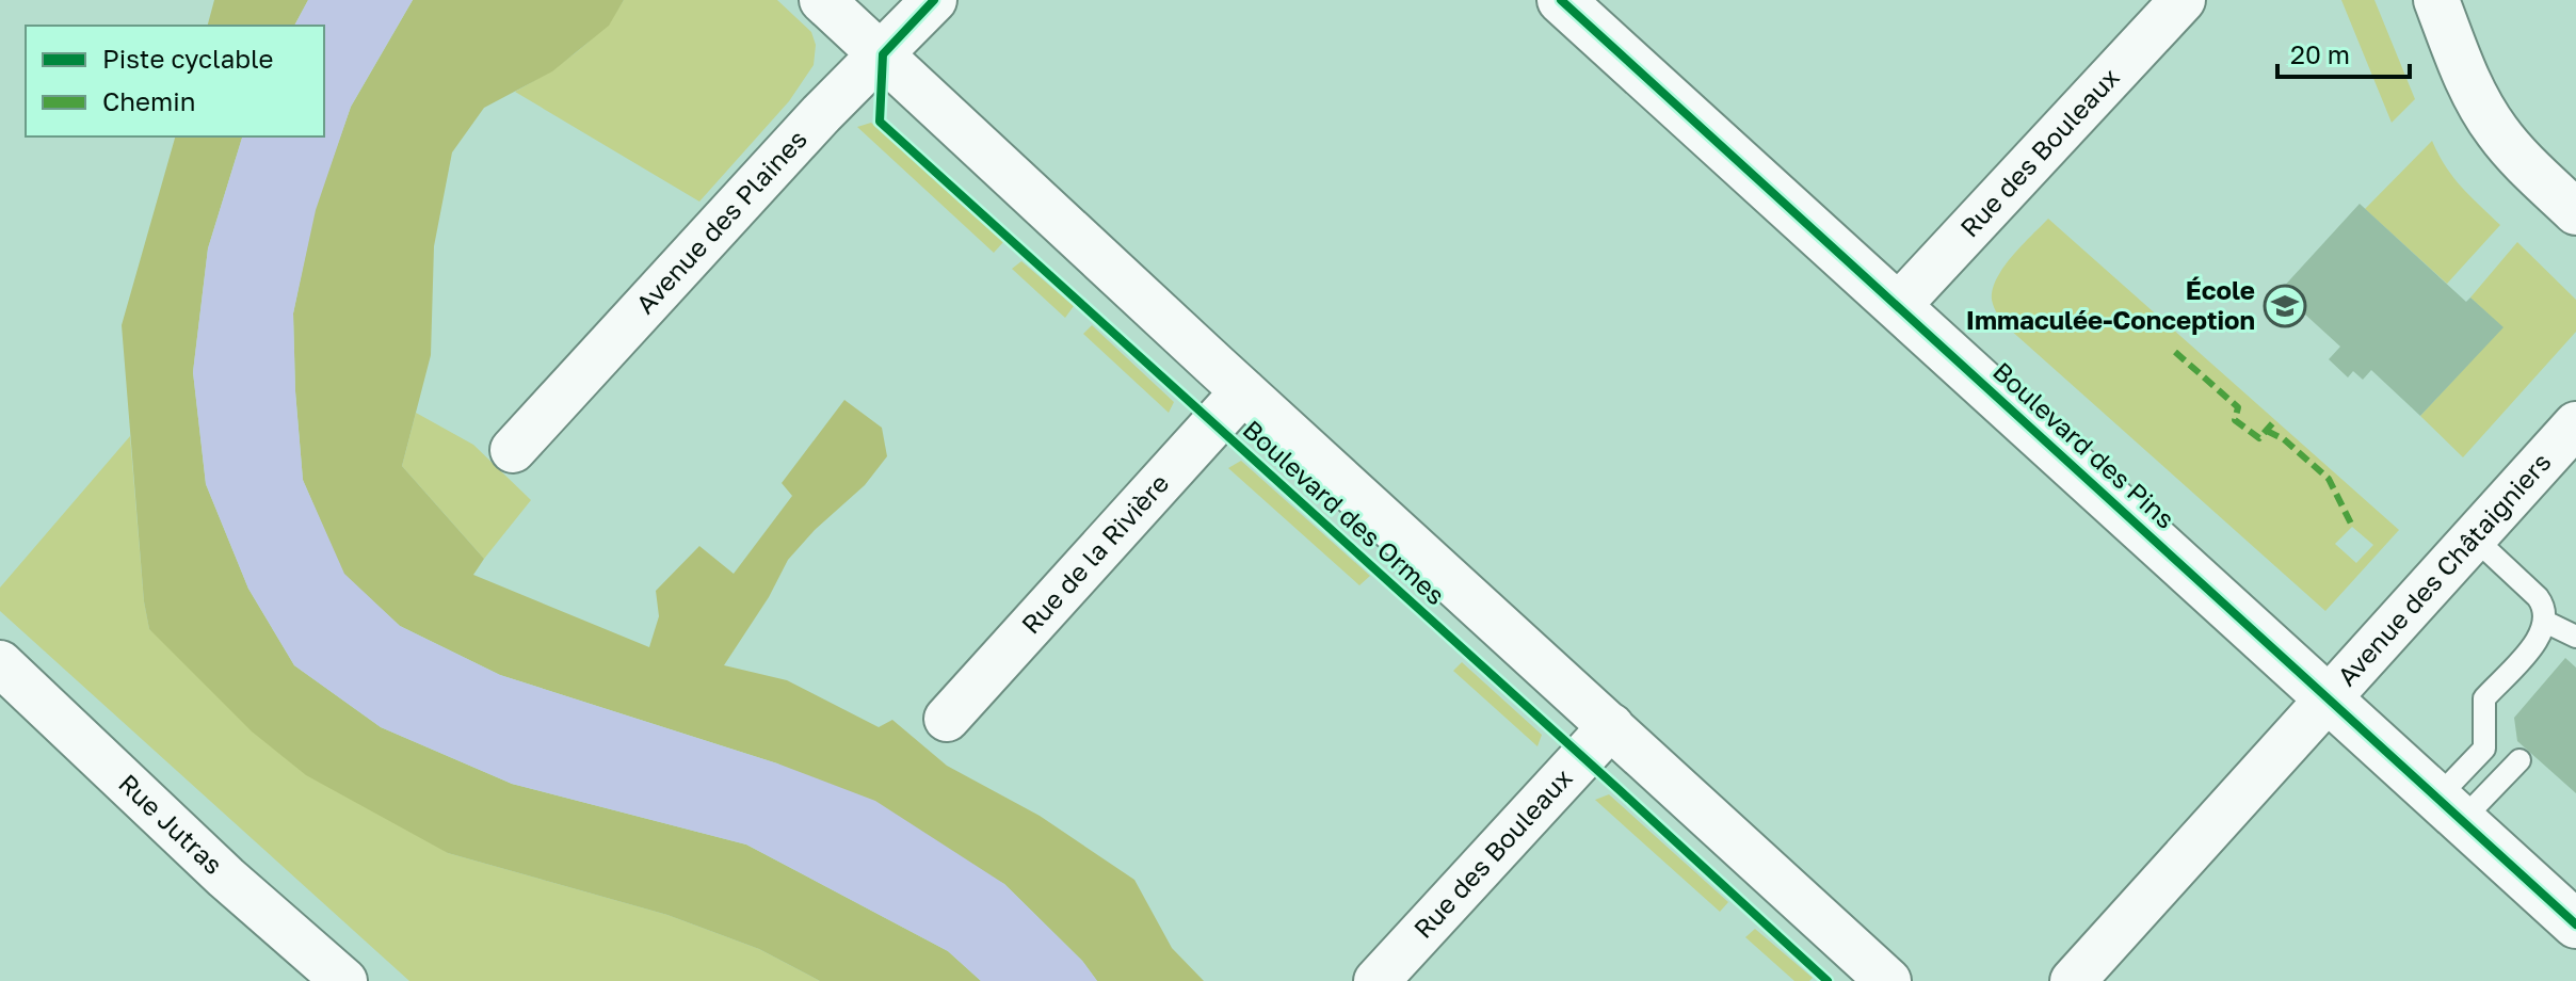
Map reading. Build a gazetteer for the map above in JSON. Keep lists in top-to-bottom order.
{
  "streets": {
    "street": [
      "Rue des Bouleaux",
      "Avenue des Plaines",
      "Boulevard des Pins",
      "Boulevard des Ormes",
      "Rue de la Rivière",
      "Avenue des Châtaigniers",
      "Rue Jutras"
    ]
  },
  "crossings": [
    ["Rue des Bouleaux", "Boulevard des Pins"],
    ["Rue des Bouleaux", "Boulevard des Ormes"],
    ["Avenue des Plaines", "Boulevard des Ormes"],
    ["Boulevard des Pins", "Avenue des Châtaigniers"],
    ["Boulevard des Ormes", "Rue de la Rivière"]
  ],
  "places": {
    "school or university": ["École Immaculée-Conception"]
  },
  "legend": ["Piste cyclable", "Chemin"],
  "scale_bar": "20 m"
}
